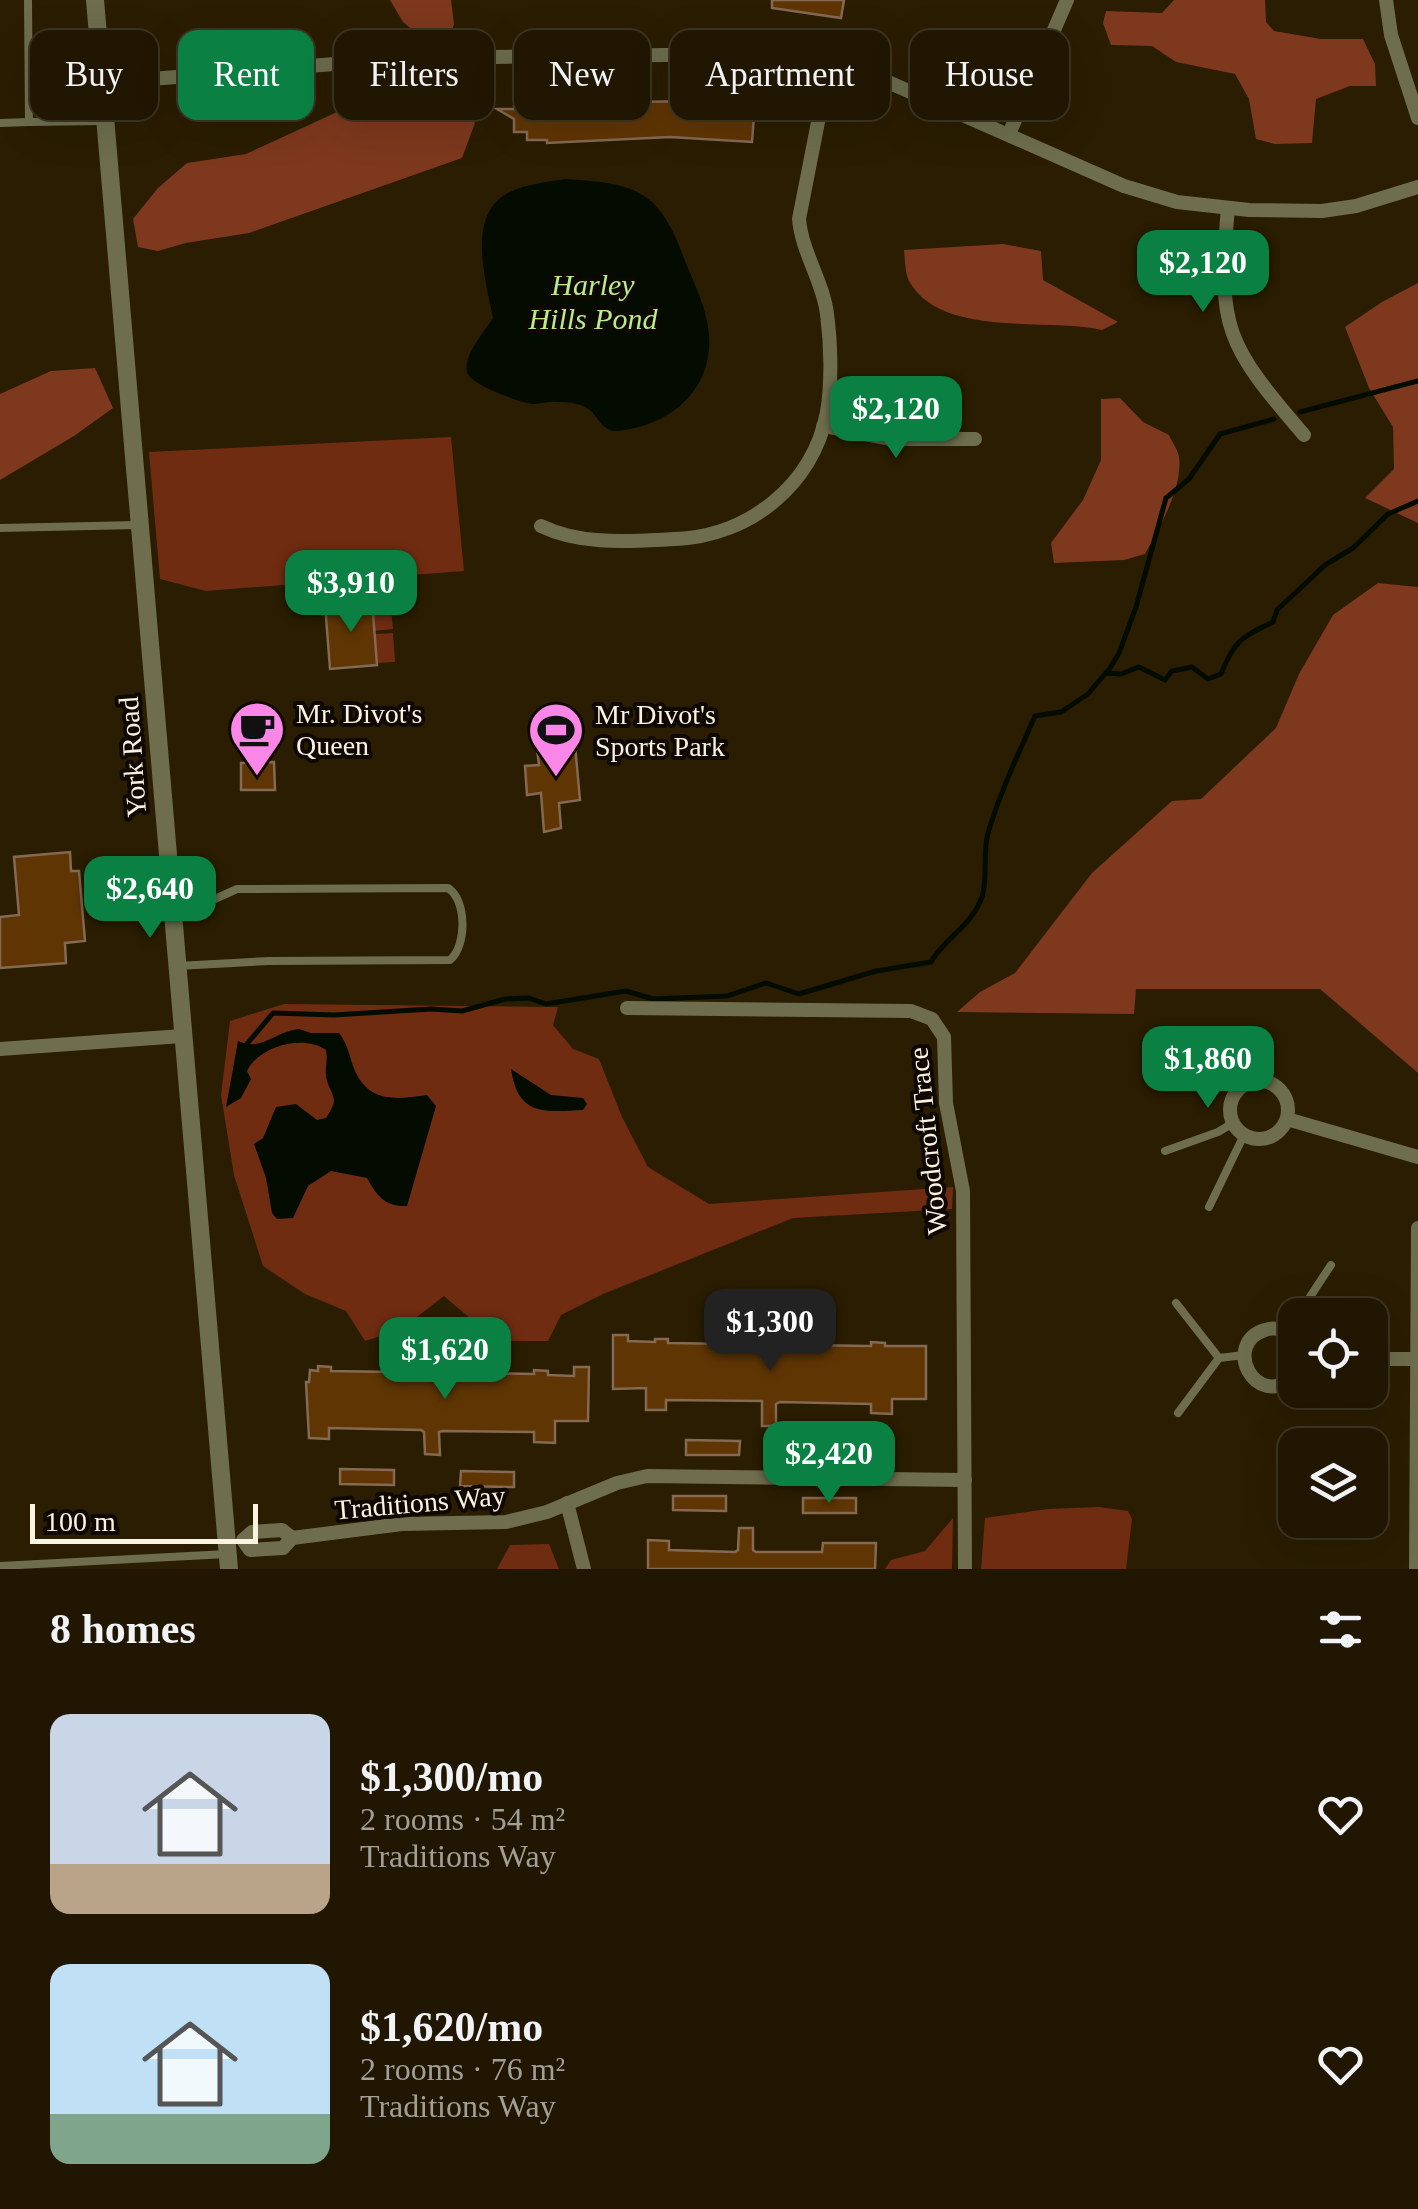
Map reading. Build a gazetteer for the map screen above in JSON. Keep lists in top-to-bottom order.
{
  "streets": {
    "street": ["York Road", "Woodcroft Trace", "Traditions Way"]
  },
  "crossings": [
    ["York Road", "Traditions Way"],
    ["Woodcroft Trace", "Traditions Way"]
  ],
  "water": ["Harley Hills Pond"],
  "places": {
    "cafe": ["Mr. Divot's Queen"],
    "sports": ["Mr Divot's Sports Park"]
  },
  "scale_bar": "100 m",
  "page": {
    "chip": [
      "Buy",
      "Rent",
      "Filters",
      "New",
      "Apartment",
      "House"
    ],
    "price": [
      "$2,120",
      "$2,120",
      "$3,910",
      "$2,640",
      "$1,860",
      "$1,300",
      "$1,620",
      "$2,420"
    ],
    "scale": "100 m",
    "heading": "8 homes",
    "list": [
      {
        "name": "$1,300/mo",
        "note": "2 rooms · 54 m² · Traditions Way"
      },
      {
        "name": "$1,620/mo",
        "note": "2 rooms · 76 m² · Traditions Way"
      }
    ]
  }
}
